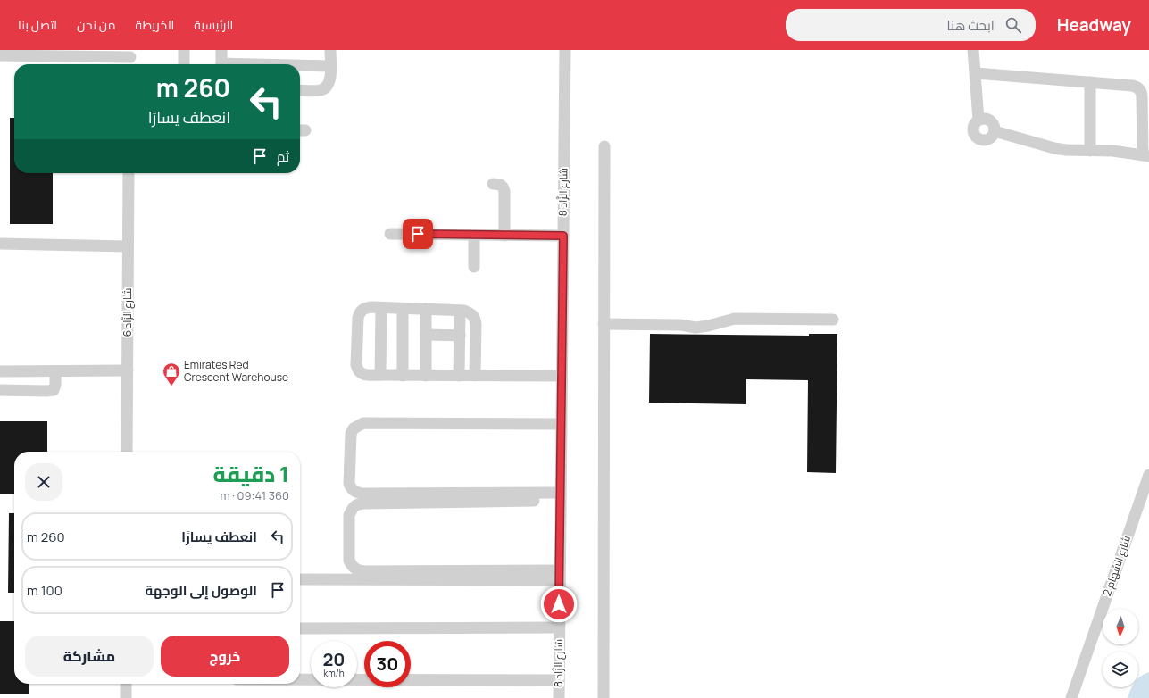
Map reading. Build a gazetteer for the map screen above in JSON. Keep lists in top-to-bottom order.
{
  "streets": {
    "street": ["شارع الزَّاد 8", "شارع الزَّاد 6", "شارع السِّهام 2"]
  },
  "places": {
    "shop": ["Emirates Red Crescent Warehouse"]
  },
  "north": "bottom",
  "page": {
    "header": "Headway",
    "search": "ابحث هنا",
    "nav": [
      "الرئيسية",
      "الخريطة",
      "من نحن",
      "اتصل بنا"
    ],
    "turn": ["260 m", "انعطف يسارًا"],
    "then": "ثم",
    "heading": ["1 دقيقة", "360 m · 09:41"],
    "list": [
      {
        "name": "انعطف يسارًا",
        "value": "260 m"
      },
      {
        "name": "الوصول إلى الوجهة",
        "value": "100 m"
      }
    ],
    "buttons": ["خروج", "مشاركة"],
    "speed": "20 km/h",
    "limit": "30"
  }
}
